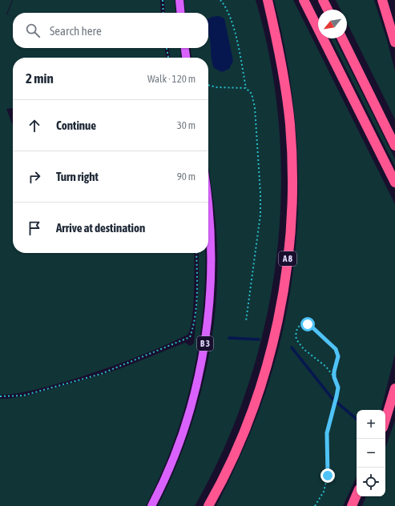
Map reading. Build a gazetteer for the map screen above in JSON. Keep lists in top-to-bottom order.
{
  "streets": {
    "highway": ["A 8"],
    "main road": ["B 3"]
  },
  "north": "bottom left",
  "page": {
    "search": "Search here",
    "heading": ["2 min", "Walk · 120 m"],
    "list": [
      ["Continue", "30 m"],
      ["Turn right", "90 m"],
      "Arrive at destination"
    ],
    "map_buttons": ["+", "−"]
  }
}
